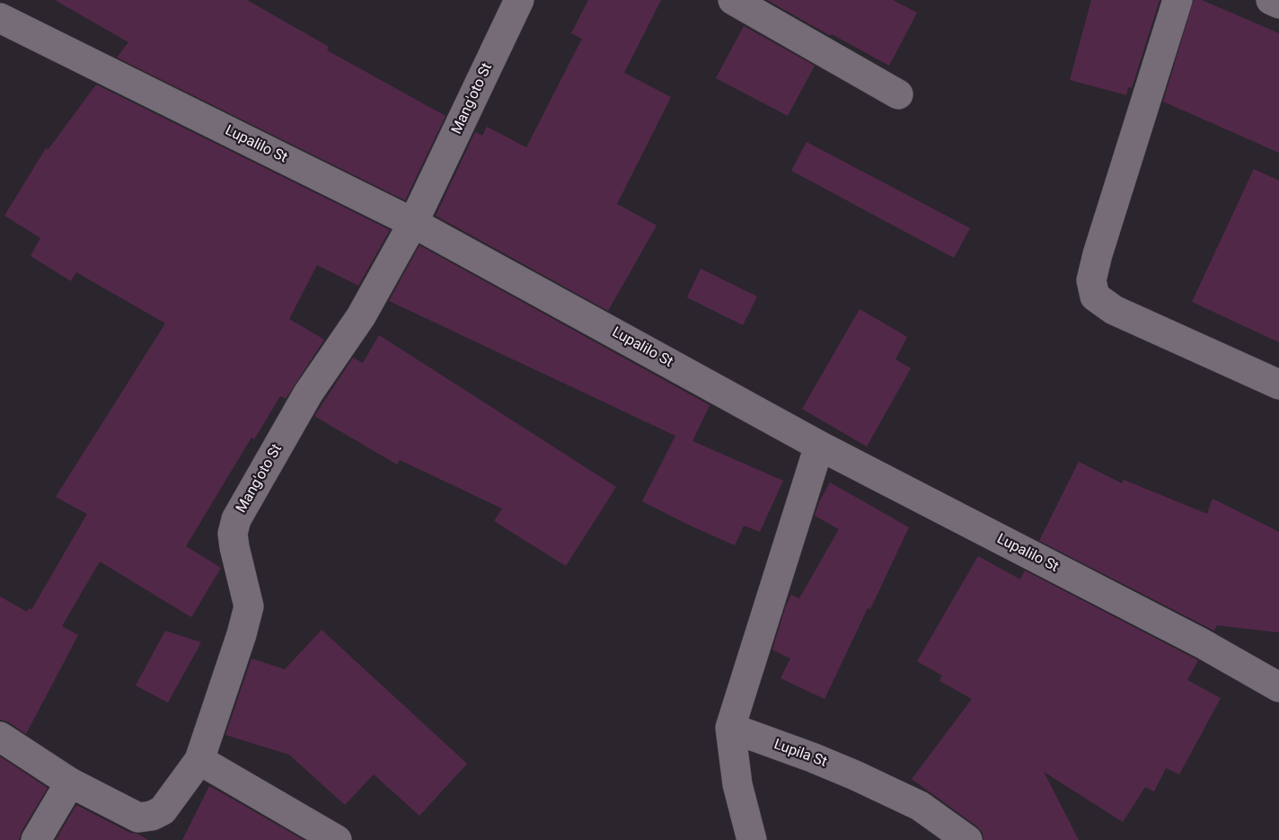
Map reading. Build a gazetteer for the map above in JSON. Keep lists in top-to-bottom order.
{
  "streets": {
    "street": ["Mang'oto St", "Lupalilo St", "Lupila St"]
  },
  "crossings": [
    ["Mang'oto St", "Lupalilo St"]
  ]
}
